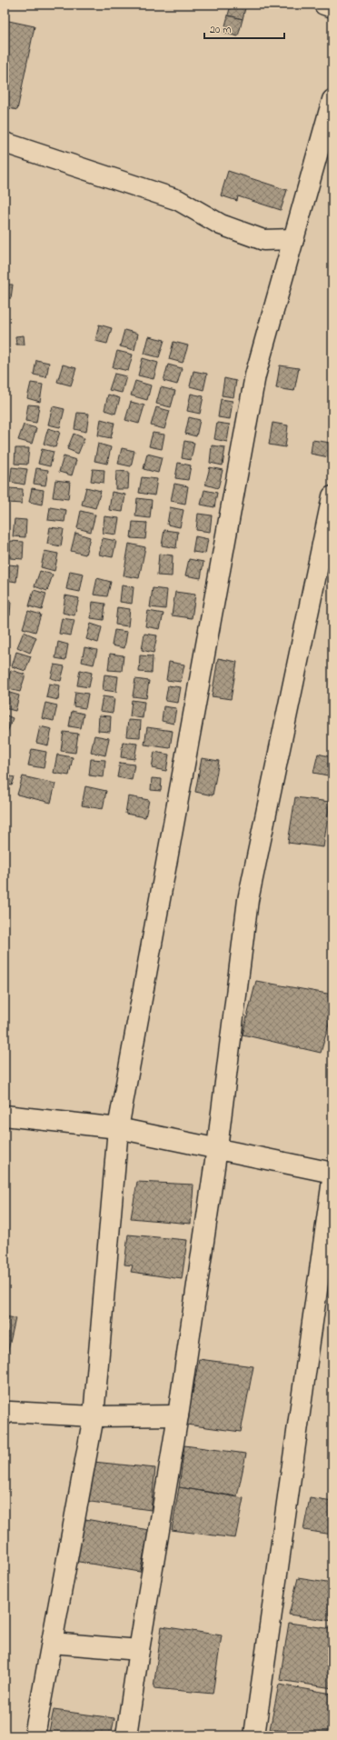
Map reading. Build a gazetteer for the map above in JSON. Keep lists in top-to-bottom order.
{
  "scale_bar": "20 m"
}
